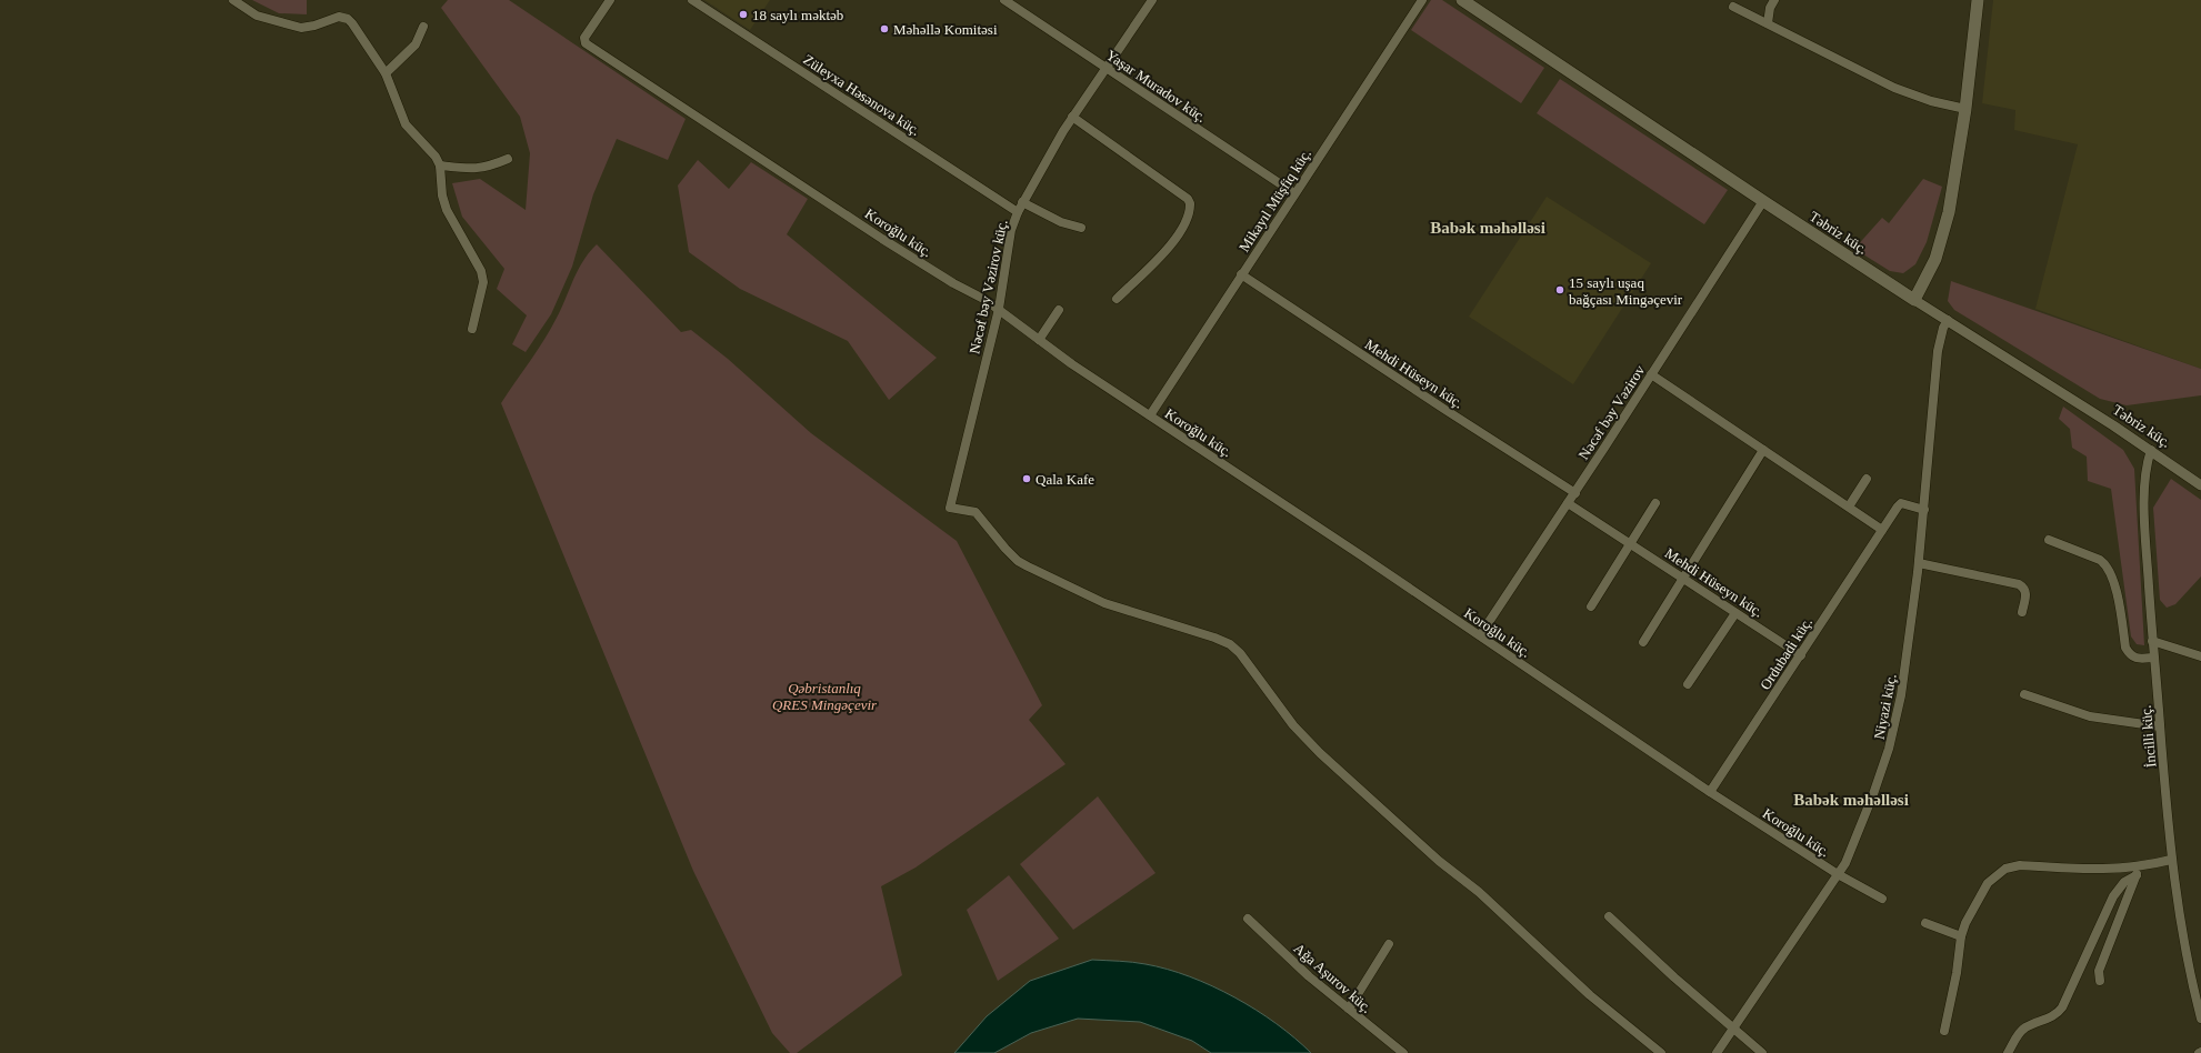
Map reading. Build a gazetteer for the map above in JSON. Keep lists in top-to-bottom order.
{
  "streets": {
    "main road": ["Təbriz küç."],
    "street": [
      "Yaşar Muradov küç.",
      "Züleyxa Həsənova küç.",
      "Mikayıl Müşfiq küç.",
      "Koroğlu küç.",
      "Nəcəf bəy Vəzirov küç.",
      "Mehdi Hüseyn küç.",
      "Nəcəf bəy Vəzirov",
      "Ordubadi küç.",
      "Niyazi küç.",
      "İncilli küç.",
      "Ağa Aşurov küç."
    ]
  },
  "crossings": [
    ["Yaşar Muradov küç.", "Mikayıl Müşfiq küç."],
    ["Yaşar Muradov küç.", "Nəcəf bəy Vəzirov küç."],
    ["Züleyxa Həsənova küç.", "Nəcəf bəy Vəzirov küç."],
    ["Mikayıl Müşfiq küç.", "Koroğlu küç."],
    ["Mikayıl Müşfiq küç.", "Mehdi Hüseyn küç."],
    ["Koroğlu küç.", "Nəcəf bəy Vəzirov küç."],
    ["Koroğlu küç.", "Nəcəf bəy Vəzirov"],
    ["Koroğlu küç.", "Ordubadi küç."],
    ["Koroğlu küç.", "Niyazi küç."],
    ["Təbriz küç.", "Nəcəf bəy Vəzirov"],
    ["Təbriz küç.", "Niyazi küç."],
    ["Təbriz küç.", "İncilli küç."],
    ["Mehdi Hüseyn küç.", "Nəcəf bəy Vəzirov"],
    ["Mehdi Hüseyn küç.", "Ordubadi küç."],
    ["Ordubadi küç.", "Niyazi küç."]
  ],
  "districts": ["Babək məhəlləsi", "Babək məhəlləsi"],
  "parks": ["Qəbristanlıq QRES Mingəçevir"],
  "places": [
    "18 saylı məktəb",
    "Məhəllə Komitəsi",
    "15 saylı uşaq bağçası Mingəçevir",
    "Qala Kafe"
  ]
}
